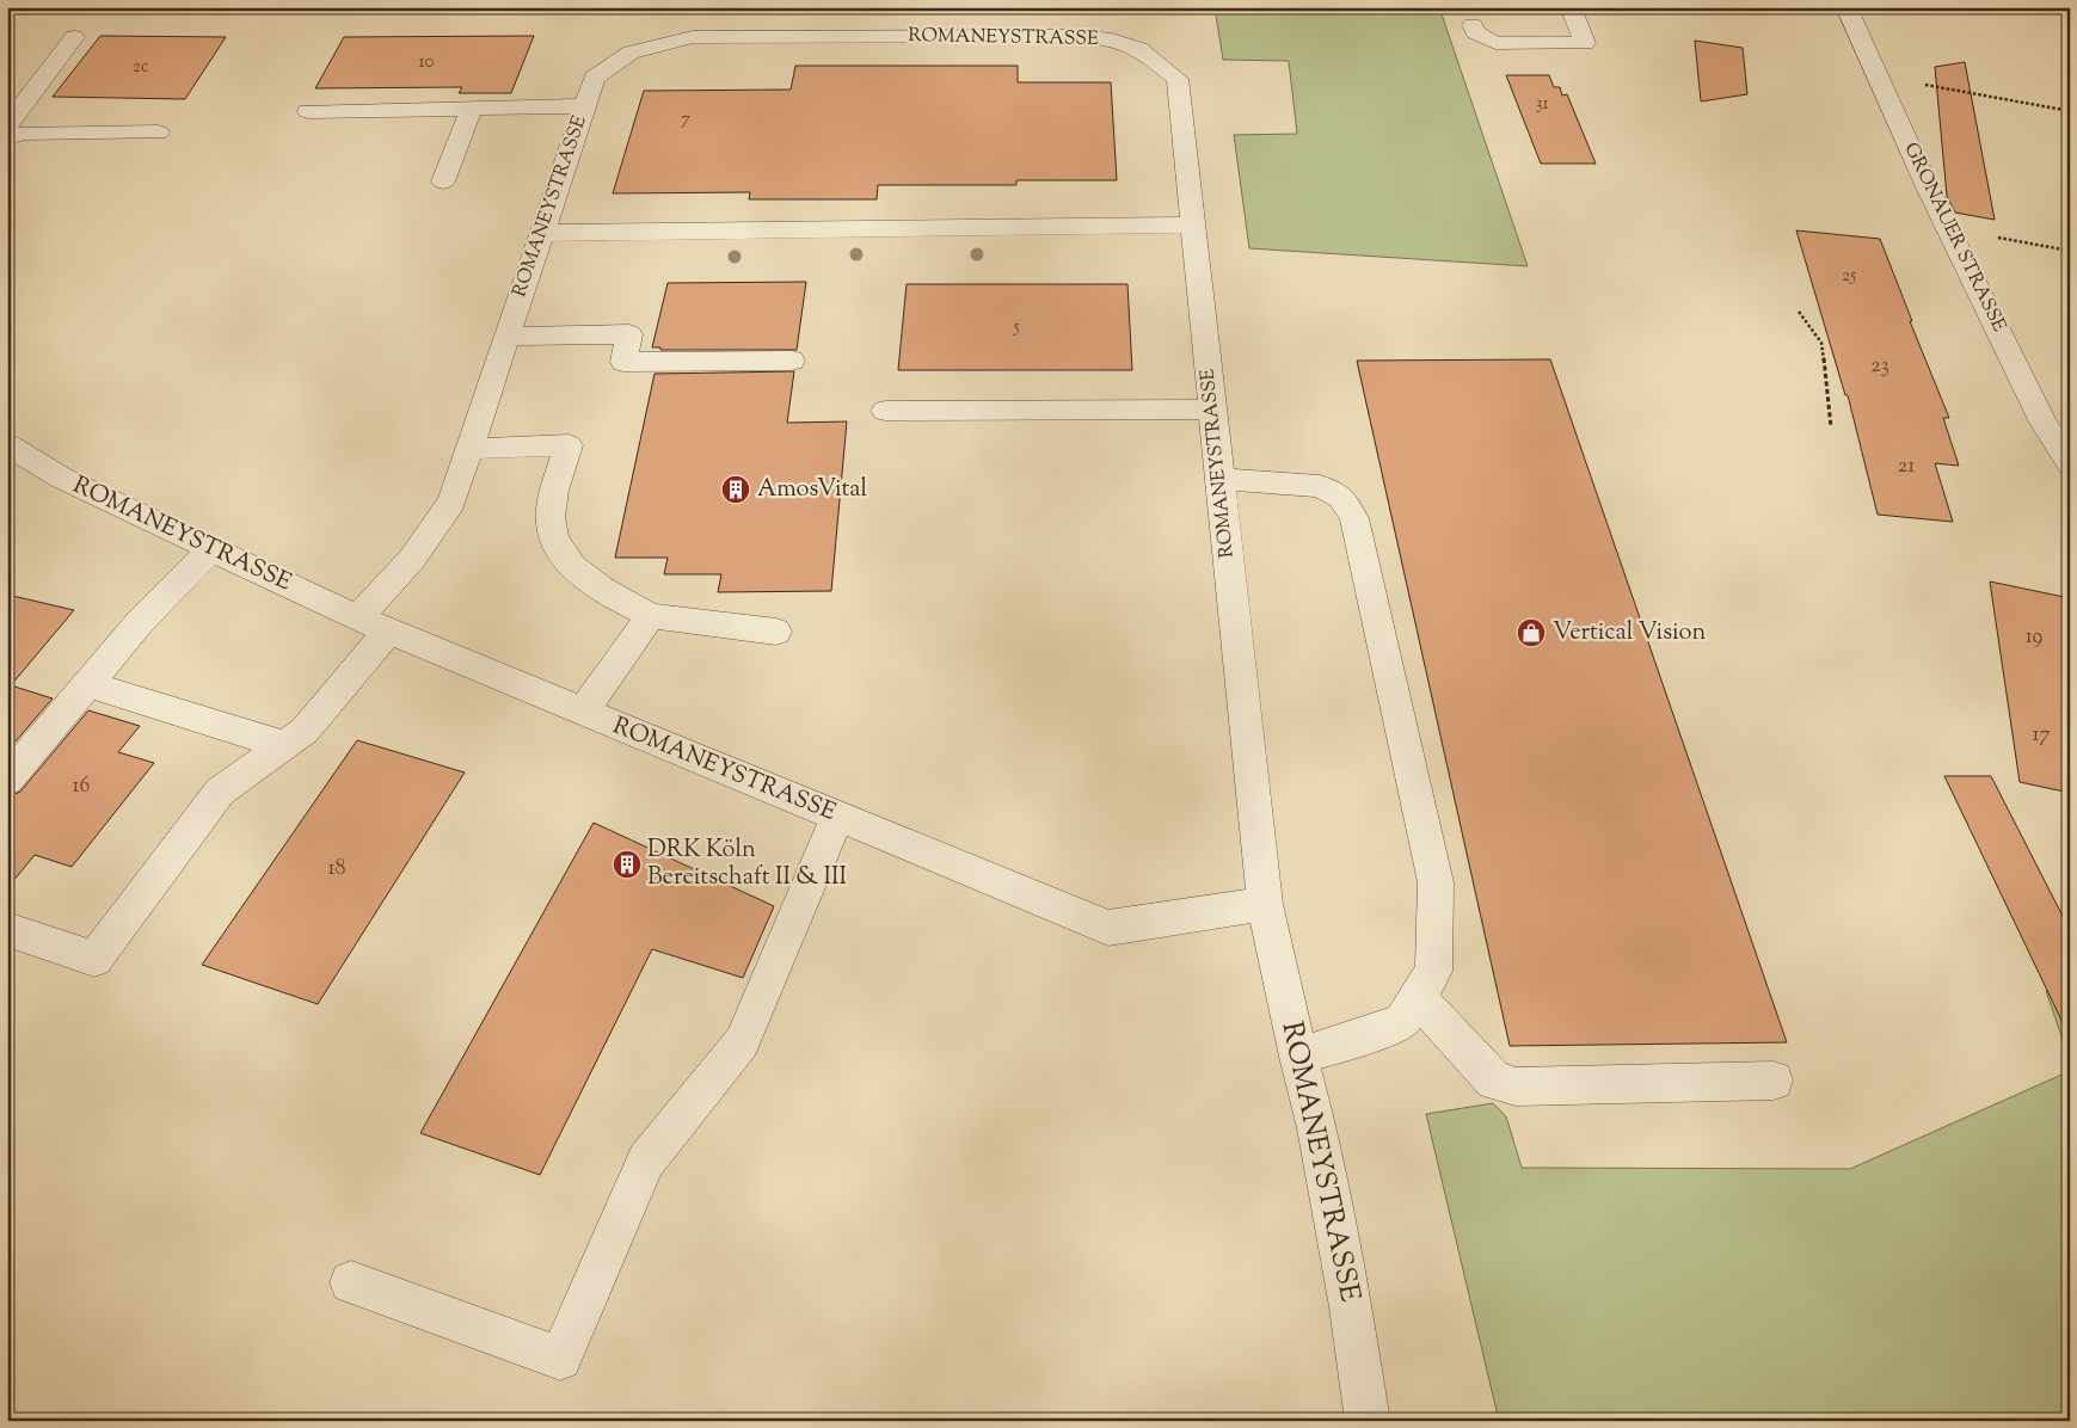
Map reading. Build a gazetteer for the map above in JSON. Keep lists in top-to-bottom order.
{
  "streets": {
    "street": ["ROMANEYSTRASSE", "GRONAUER STRASSE"]
  },
  "places": {
    "building": ["AmosVital", "DRK Köln Bereitschaft II & III"],
    "shop": ["Vertical Vision"]
  },
  "house_numbers": [
    "10",
    "2c",
    "31",
    "7",
    "25",
    "5",
    "23",
    "21",
    "19",
    "17",
    "16",
    "18"
  ]
}
